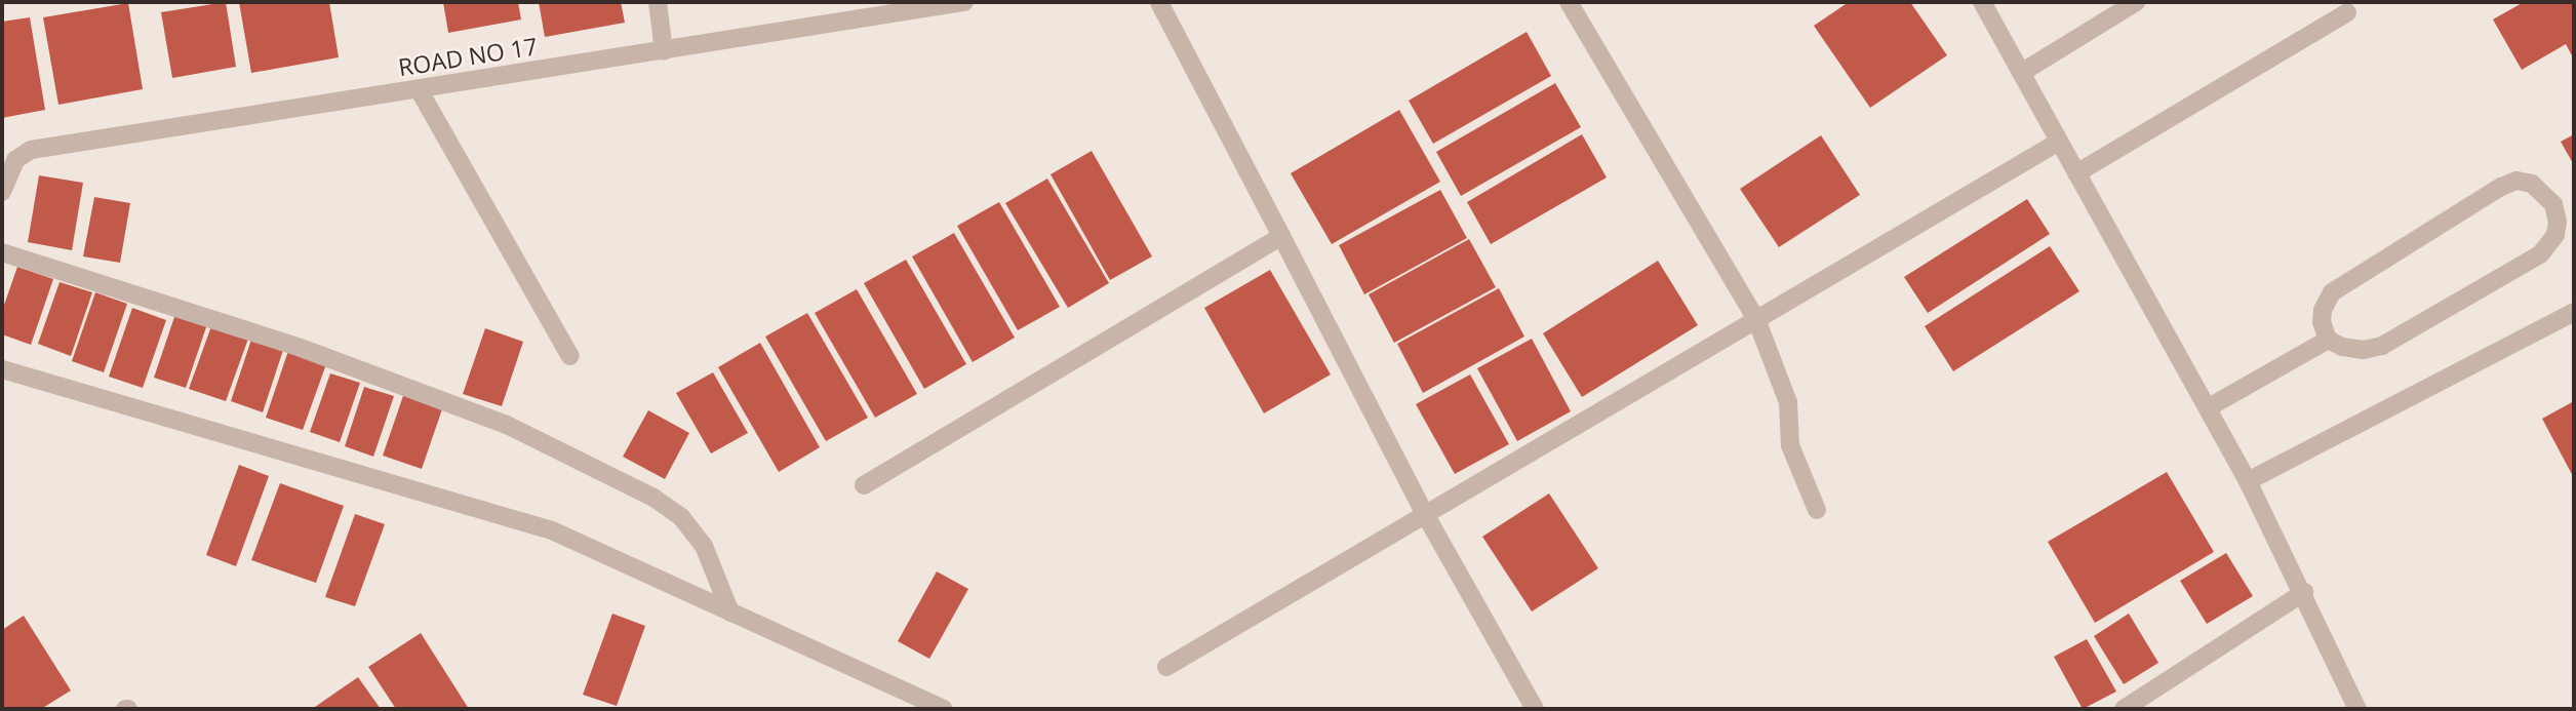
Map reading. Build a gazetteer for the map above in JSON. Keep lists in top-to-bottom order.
{
  "streets": {
    "street": ["ROAD NO 17"]
  }
}
